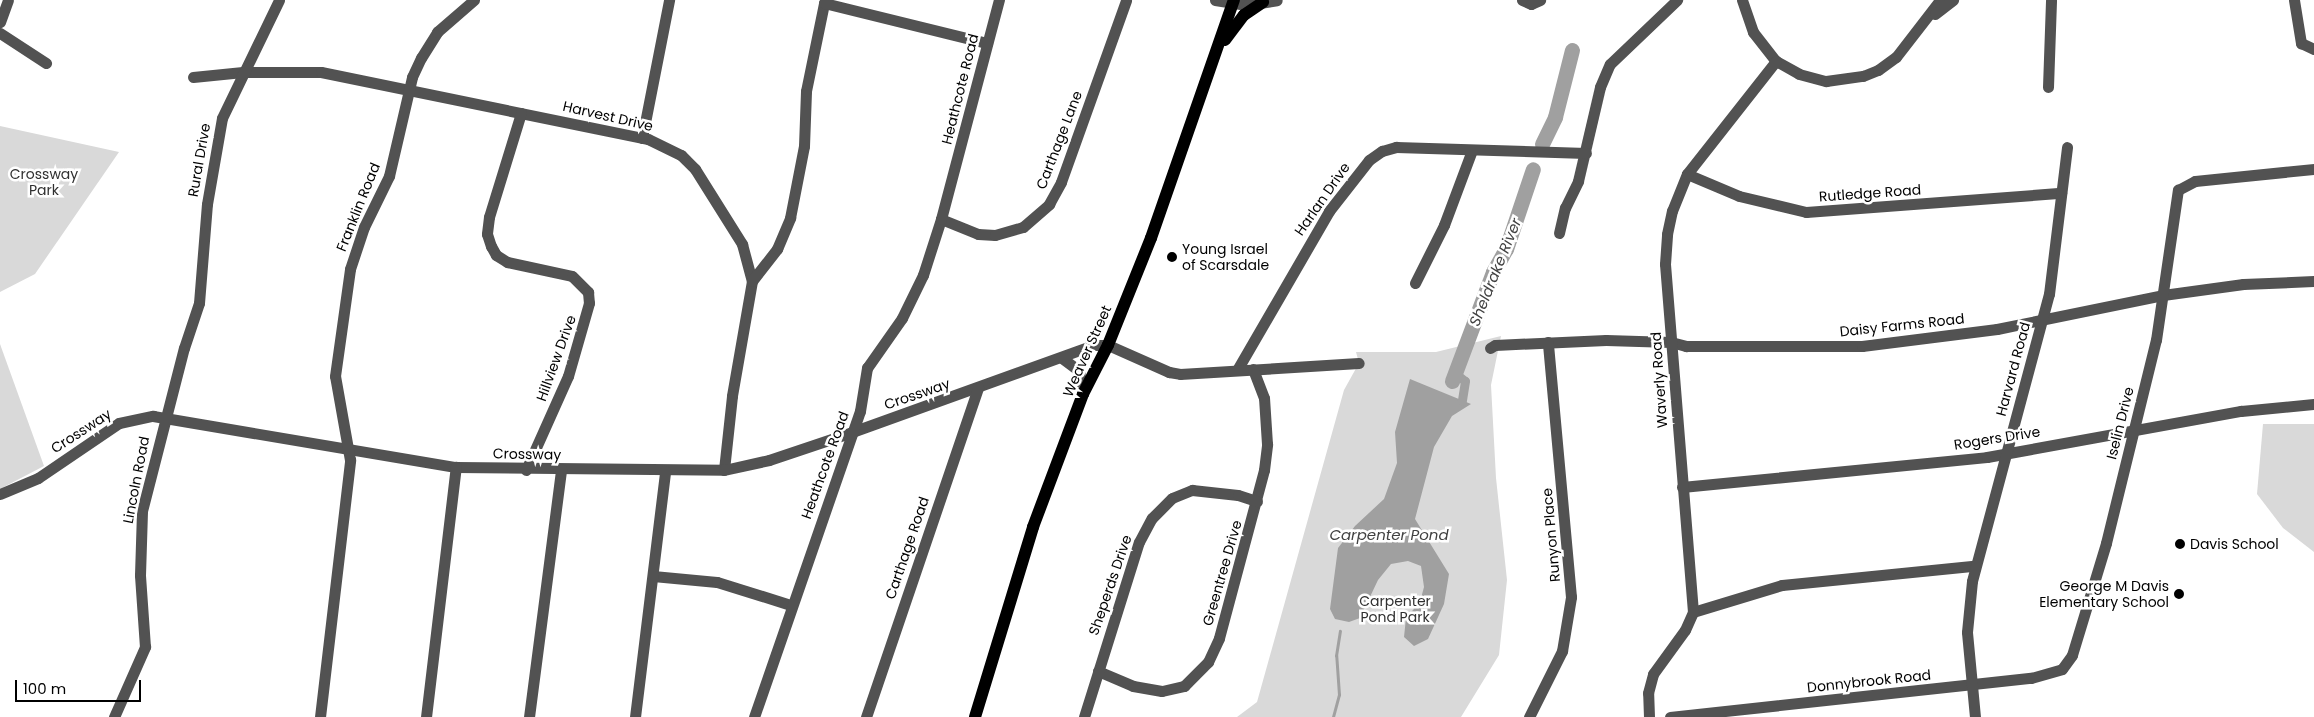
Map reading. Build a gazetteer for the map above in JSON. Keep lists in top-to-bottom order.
{
  "streets": {
    "main road": ["Weaver Street"],
    "street": [
      "Heathcote Road",
      "Harvest Drive",
      "Carthage Lane",
      "Rural Drive",
      "Rutledge Road",
      "Harlan Drive",
      "Franklin Road",
      "Daisy Farms Road",
      "Hillview Drive",
      "Harvard Road",
      "Waverly Road",
      "Crossway",
      "Iselin Drive",
      "Rogers Drive",
      "Lincoln Road",
      "Runyon Place",
      "Carthage Road",
      "Greentree Drive",
      "Sheperds Drive",
      "Donnybrook Road"
    ]
  },
  "crossings": [
    ["Heathcote Road", "Carthage Lane"],
    ["Heathcote Road", "Crossway"],
    ["Harvest Drive", "Rural Drive"],
    ["Harvest Drive", "Franklin Road"],
    ["Harvest Drive", "Hillview Drive"],
    ["Harvest Drive", "Crossway"],
    ["Rural Drive", "Lincoln Road"],
    ["Rutledge Road", "Harvard Road"],
    ["Rutledge Road", "Waverly Road"],
    ["Franklin Road", "Crossway"],
    ["Daisy Farms Road", "Harvard Road"],
    ["Daisy Farms Road", "Waverly Road"],
    ["Daisy Farms Road", "Iselin Drive"],
    ["Daisy Farms Road", "Runyon Place"],
    ["Weaver Street", "Crossway"],
    ["Hillview Drive", "Crossway"],
    ["Harvard Road", "Rogers Drive"],
    ["Harvard Road", "Donnybrook Road"],
    ["Waverly Road", "Rogers Drive"],
    ["Crossway", "Lincoln Road"],
    ["Crossway", "Carthage Road"],
    ["Iselin Drive", "Rogers Drive"],
    ["Iselin Drive", "Donnybrook Road"],
    ["Greentree Drive", "Sheperds Drive"]
  ],
  "water": ["Sheldrake River", "Carpenter Pond"],
  "parks": ["Crossway Park", "Carpenter Pond Park"],
  "places": ["Young Israel of Scarsdale", "Davis School", "George M Davis Elementary School"],
  "scale_bar": "100 m"
}
